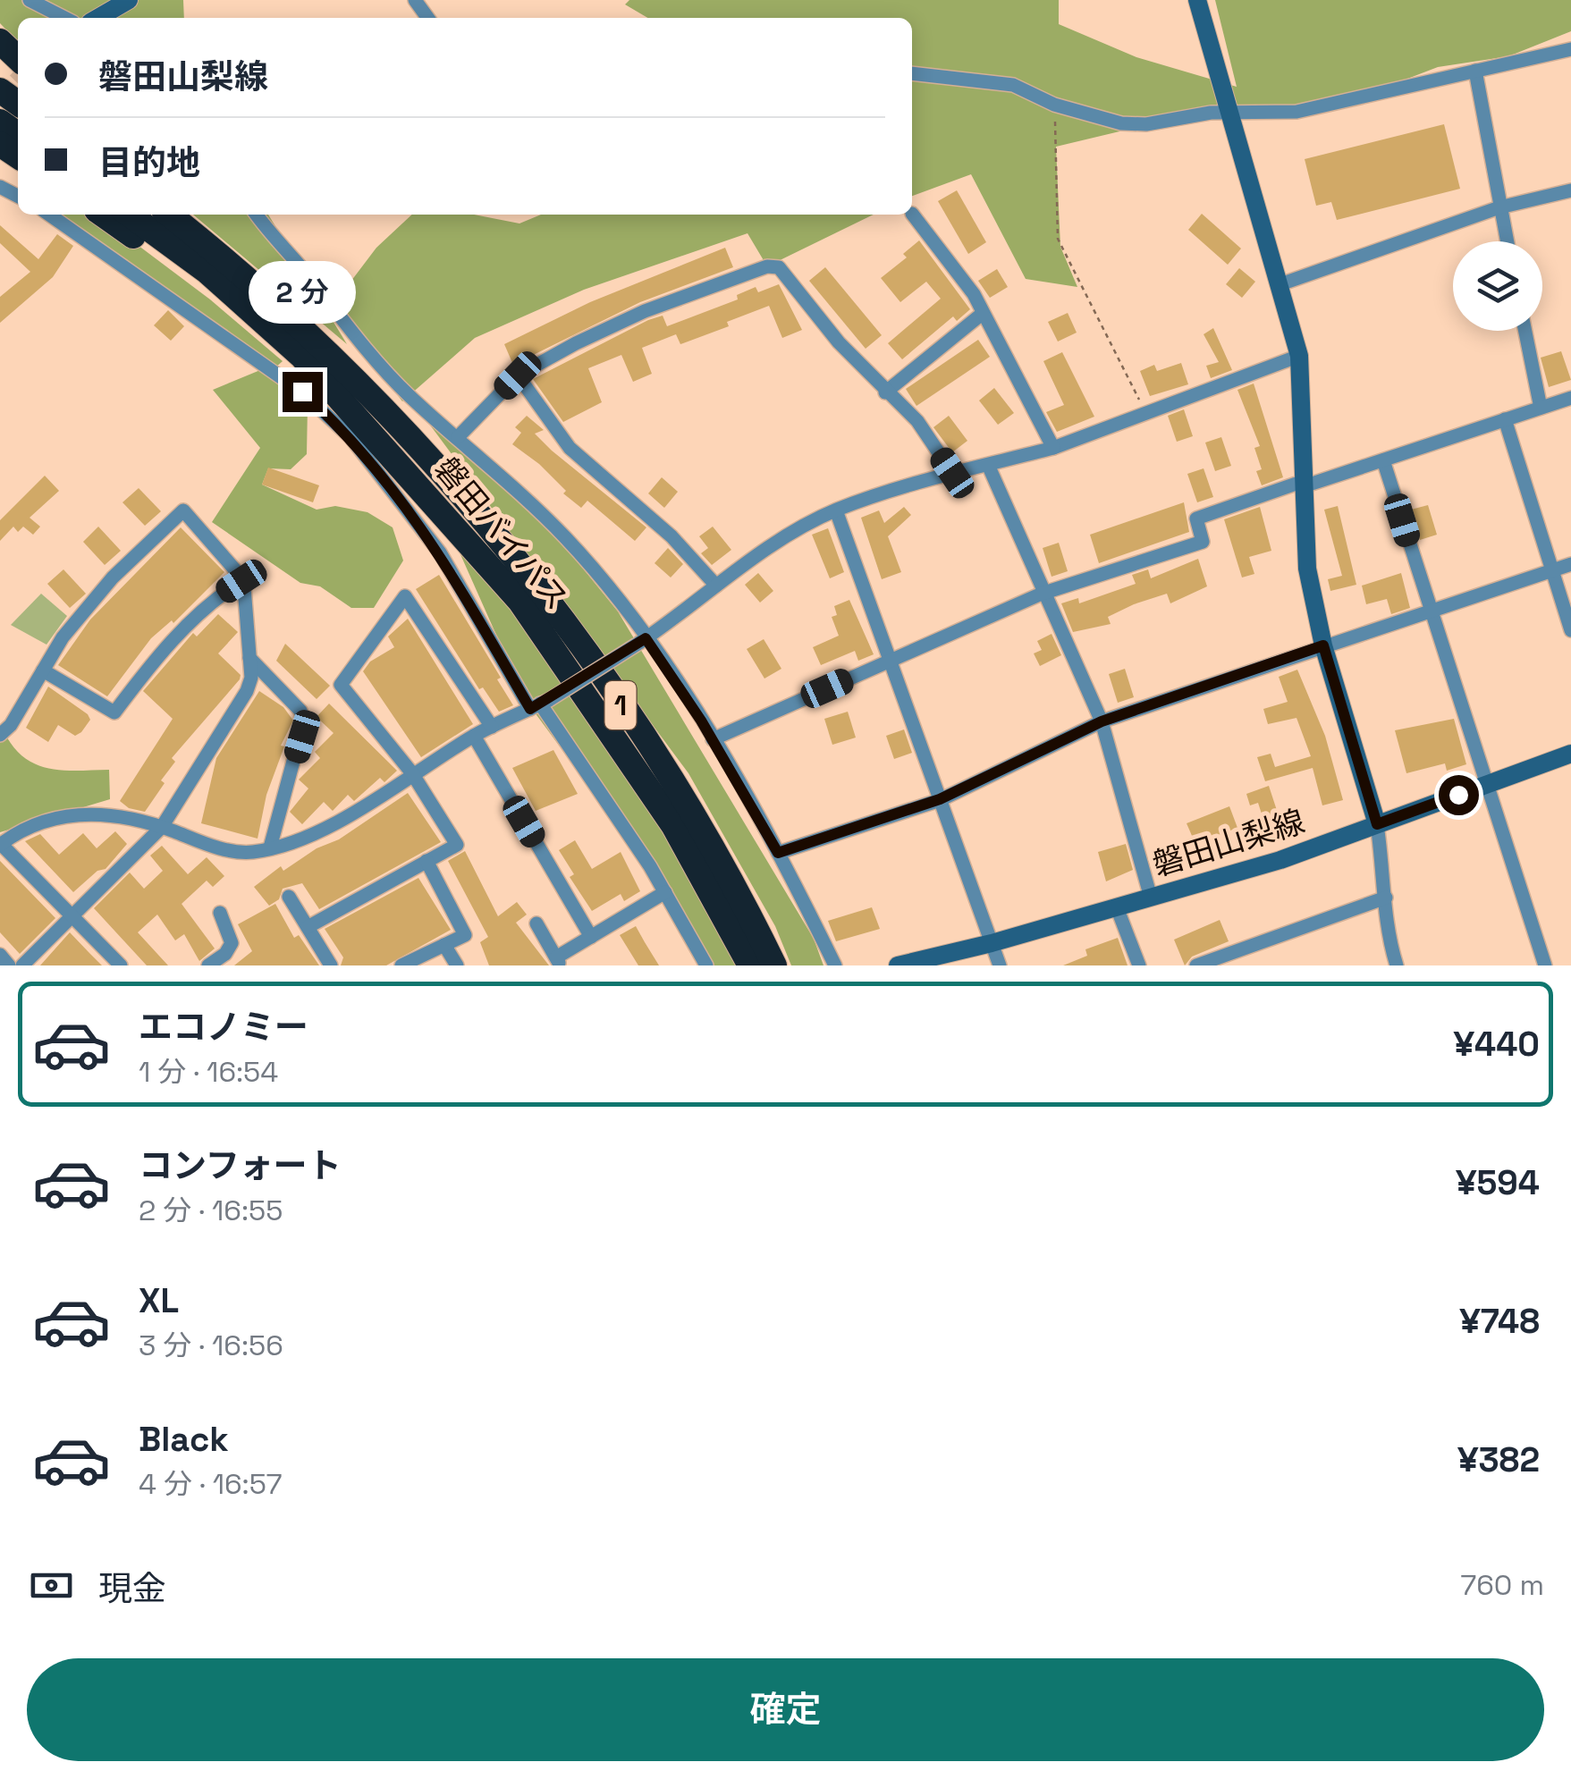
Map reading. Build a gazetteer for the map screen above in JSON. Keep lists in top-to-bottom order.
{
  "streets": {
    "highway": ["磐田バイパス", "1"],
    "street": ["磐田山梨線"]
  },
  "page": {
    "banner": ["磐田山梨線", "目的地"],
    "bubble": "2 分",
    "list": [
      {
        "name": "エコノミー",
        "note": "1 分 · 16:54",
        "value": "¥440"
      },
      {
        "name": "コンフォート",
        "note": "2 分 · 16:55",
        "value": "¥594"
      },
      {
        "name": "XL",
        "note": "3 分 · 16:56",
        "value": "¥748"
      },
      {
        "name": "Black",
        "note": "4 分 · 16:57",
        "value": "¥382"
      }
    ],
    "pay": ["現金", "760 m"],
    "buttons": "確定"
  }
}
